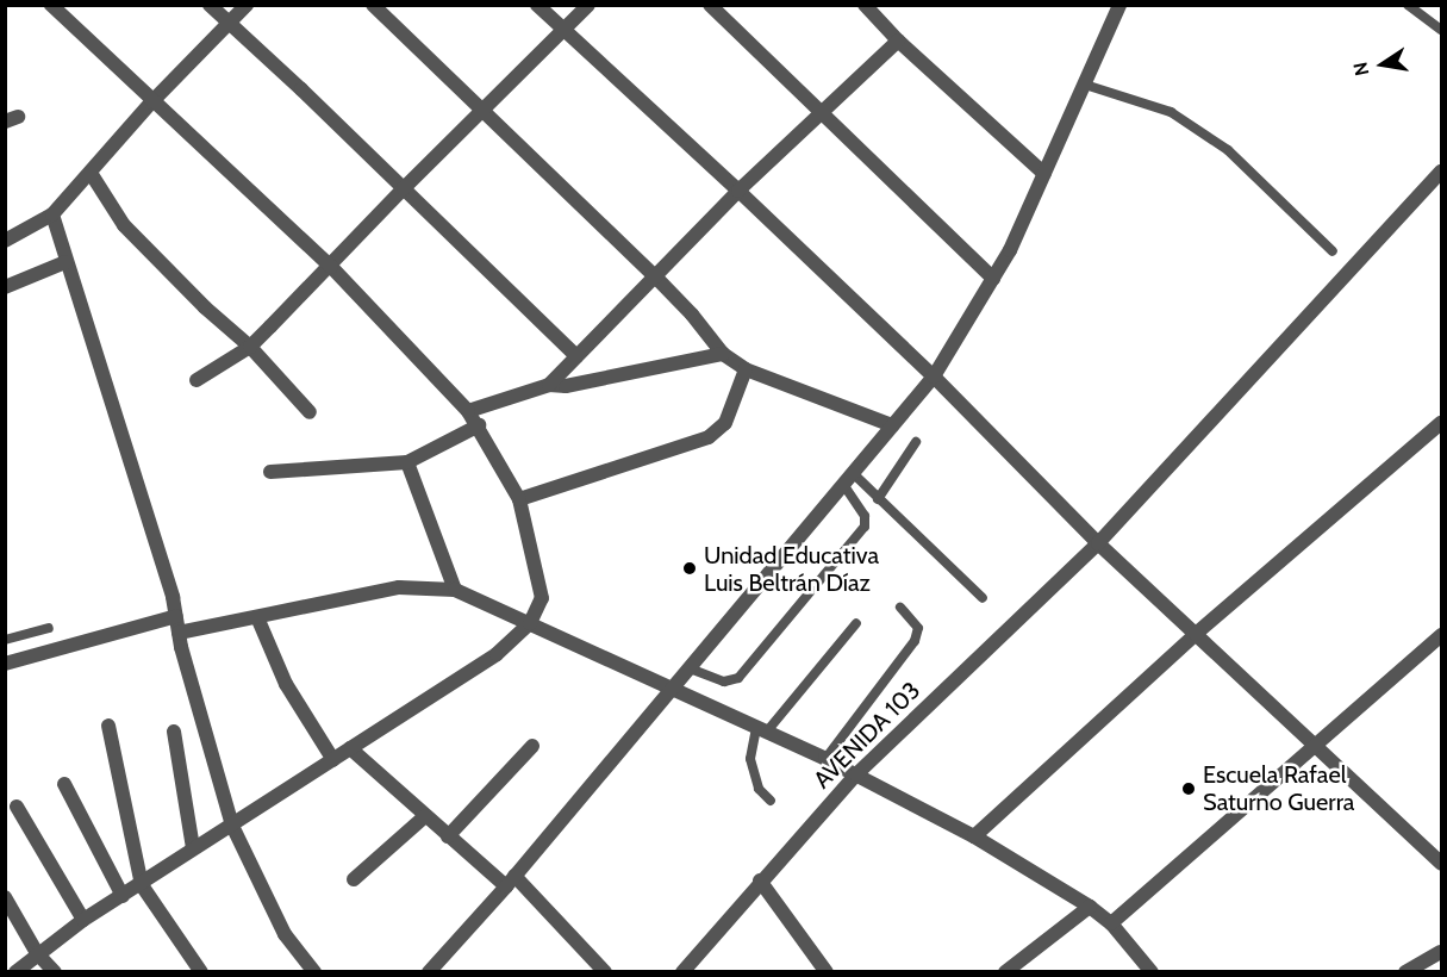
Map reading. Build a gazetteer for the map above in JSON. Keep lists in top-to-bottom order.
{
  "streets": {
    "street": ["AVENIDA 103"]
  },
  "places": ["Unidad Educativa Luis Beltrán Díaz", "Escuela Rafael Saturno Guerra"],
  "north": "left"
}
